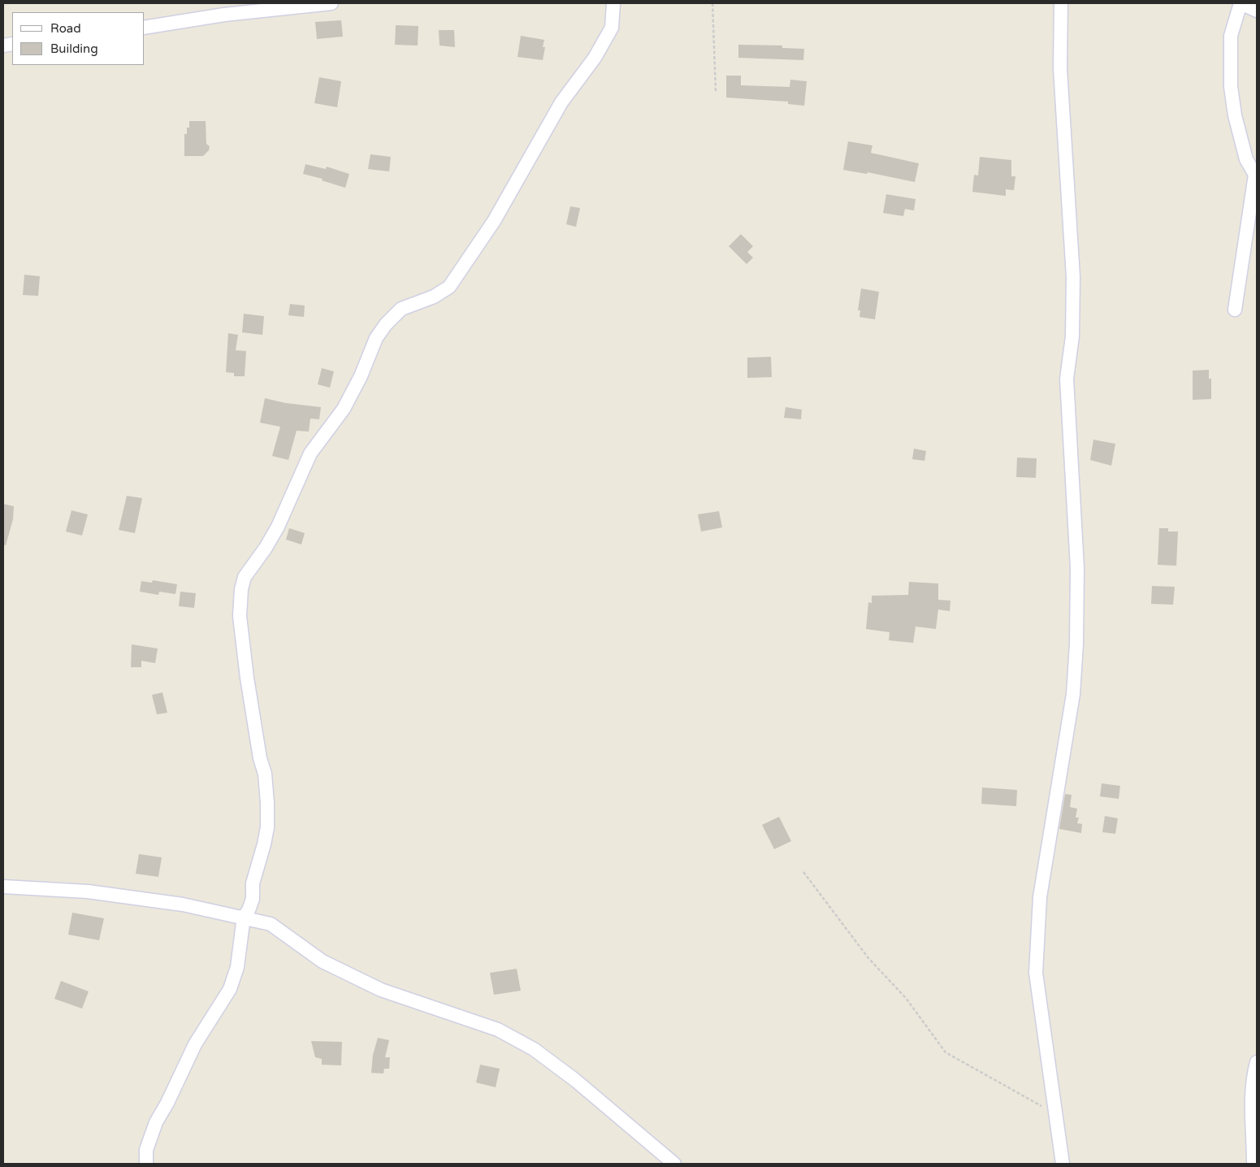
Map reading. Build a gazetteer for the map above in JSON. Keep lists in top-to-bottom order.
{
  "legend": ["Road", "Building"]
}
